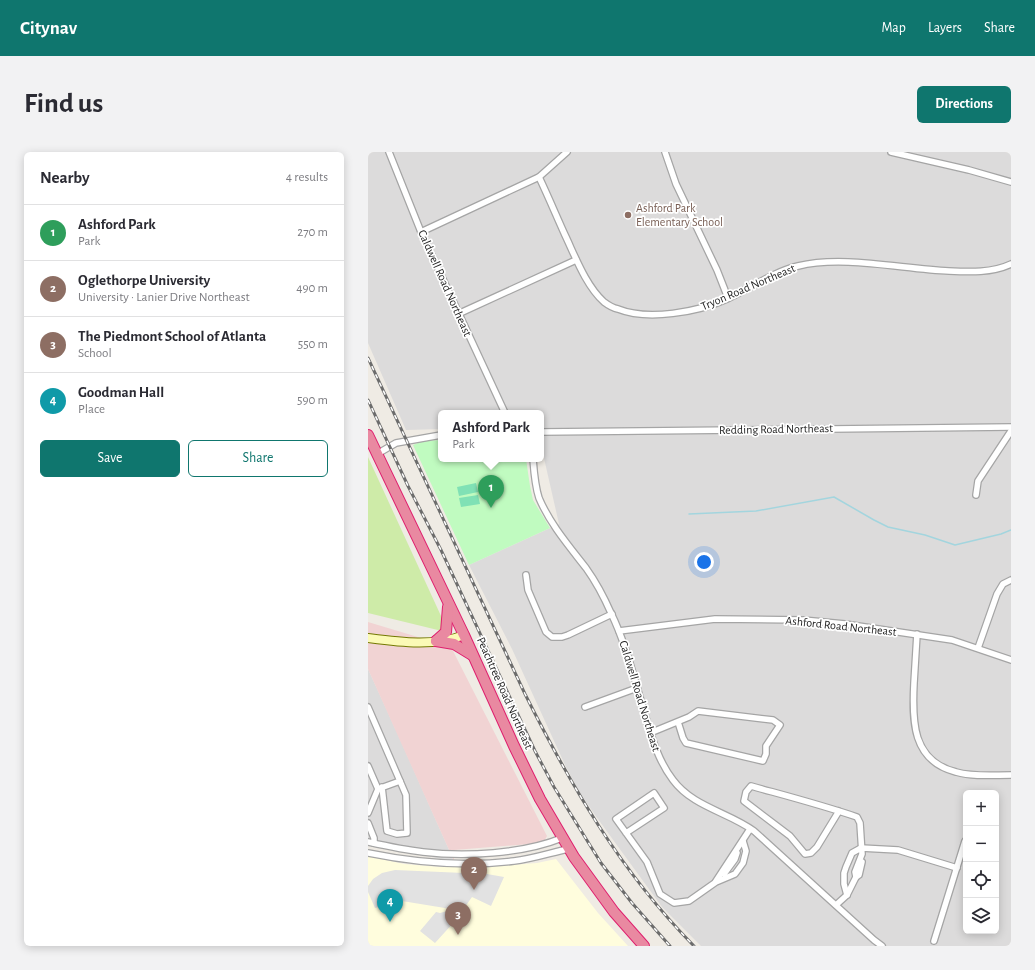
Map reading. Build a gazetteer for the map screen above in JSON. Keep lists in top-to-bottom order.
{
  "streets": {
    "highway": ["Peachtree Road Northeast"],
    "street": [
      "Caldwell Road Northeast",
      "Tryon Road Northeast",
      "Redding Road Northeast",
      "Ashford Road Northeast"
    ]
  },
  "crossings": [
    ["Caldwell Road Northeast", "Ashford Road Northeast"]
  ],
  "places": ["Ashford Park Elementary School"],
  "page": {
    "header": "Citynav",
    "nav": ["Map", "Layers", "Share"],
    "buttons": [
      "Directions",
      ["Save", "Share"]
    ],
    "title": "Find us",
    "heading": ["Nearby", "4 results"],
    "list": [
      {
        "mark": "1",
        "name": "Ashford Park",
        "note": "Park",
        "value": "270 m"
      },
      {
        "mark": "2",
        "name": "Oglethorpe University",
        "note": "University · Lanier Drive Northeast",
        "value": "490 m"
      },
      {
        "mark": "3",
        "name": "The Piedmont School of Atlanta",
        "note": "School",
        "value": "550 m"
      },
      {
        "mark": "4",
        "name": "Goodman Hall",
        "note": "Place",
        "value": "590 m"
      }
    ],
    "popup": ["Ashford Park", "Park"],
    "pins": [
      "1",
      "2",
      "4",
      "3"
    ],
    "map_buttons": ["+", "−"]
  }
}
